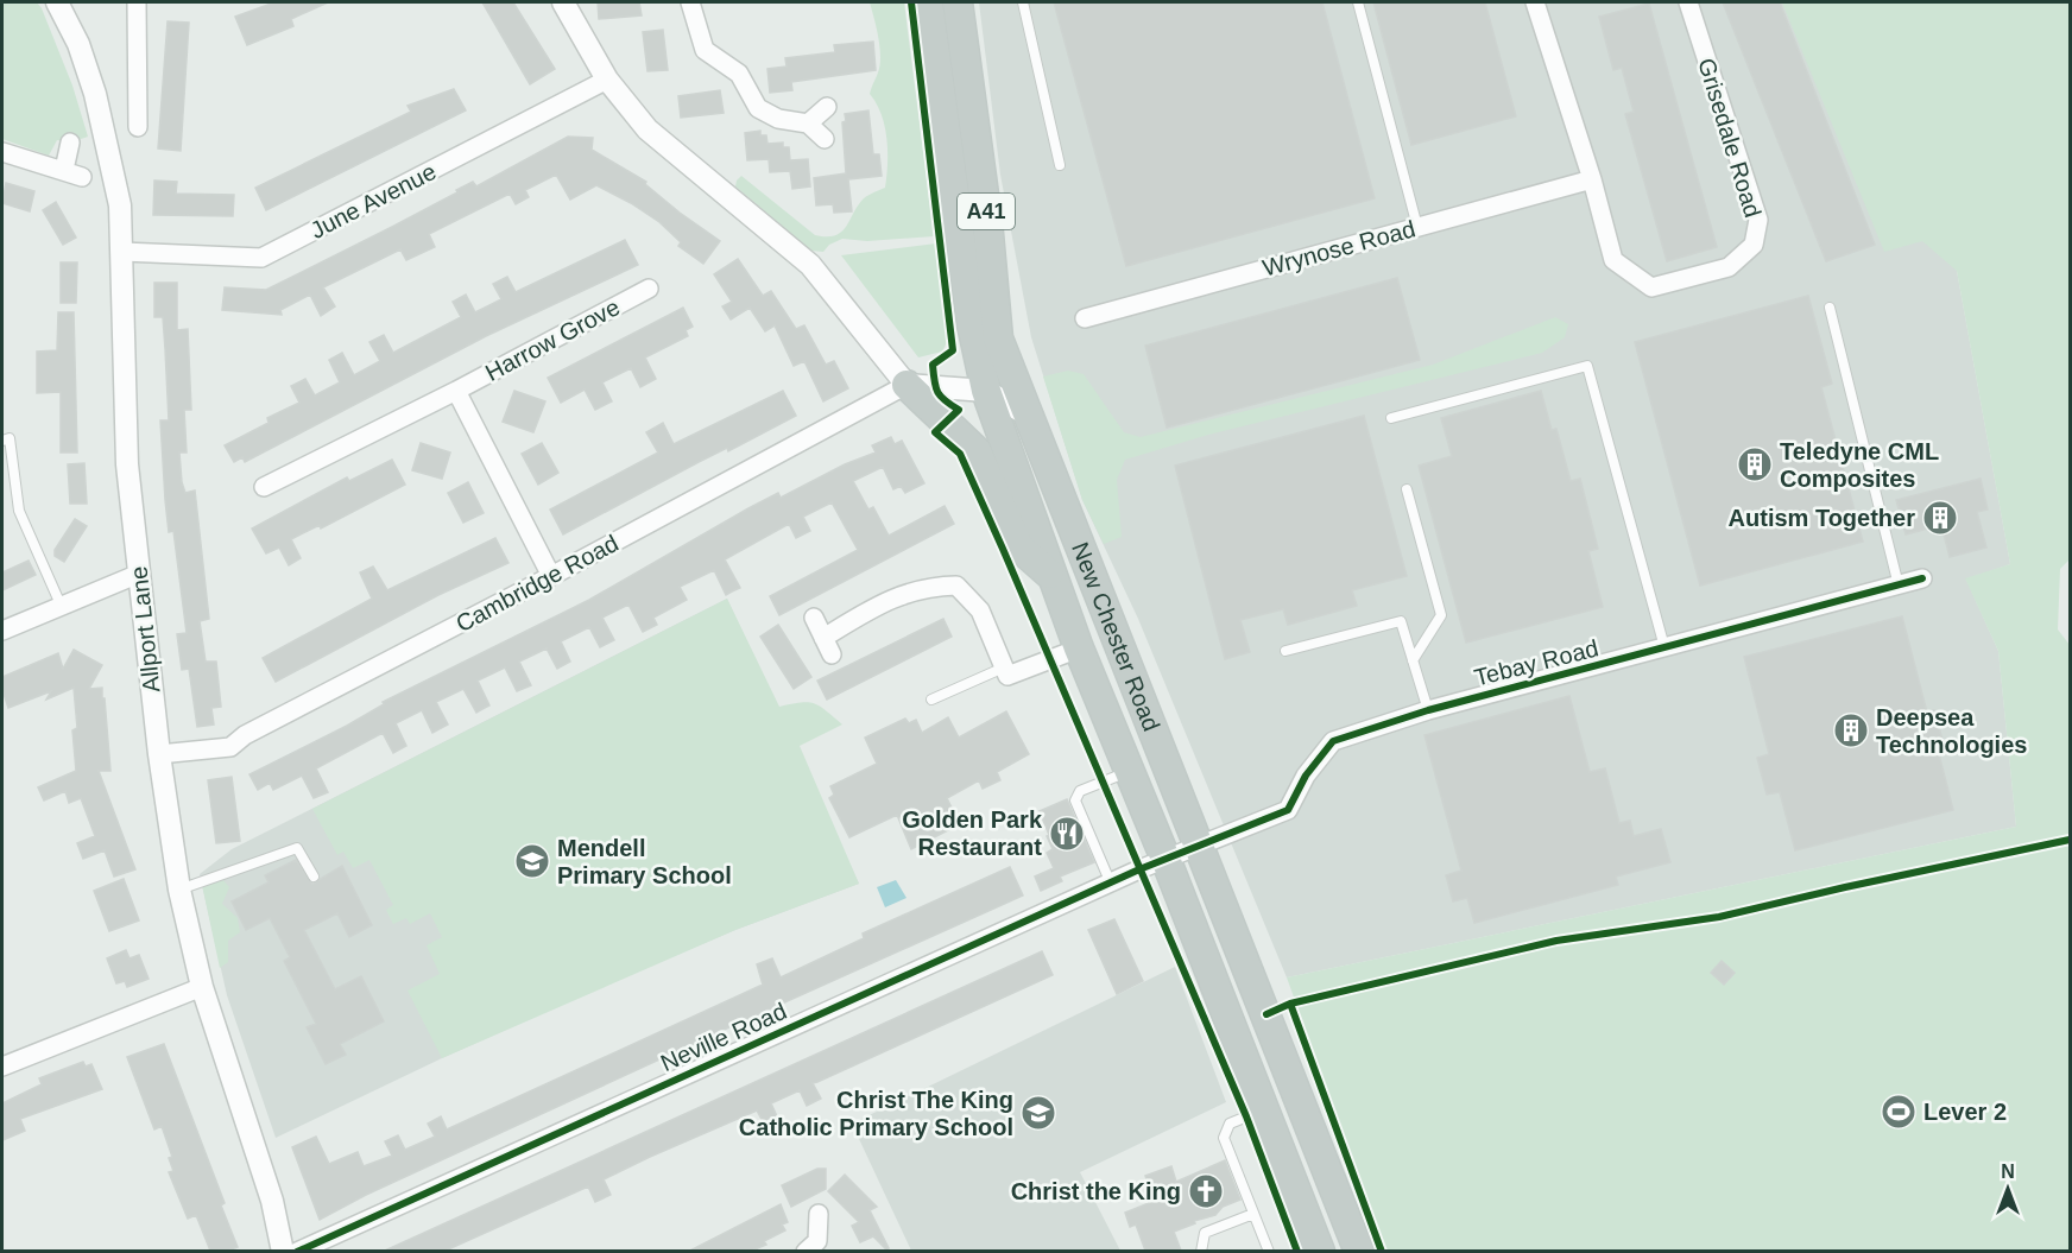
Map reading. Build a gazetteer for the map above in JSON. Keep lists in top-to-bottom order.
{
  "streets": {
    "highway": ["A41", "New Chester Road"],
    "street": [
      "Grisedale Road",
      "June Avenue",
      "Wrynose Road",
      "Harrow Grove",
      "Cambridge Road",
      "Allport Lane",
      "Tebay Road",
      "Neville Road"
    ]
  },
  "crossings": [
    ["Grisedale Road", "Wrynose Road"],
    ["June Avenue", "Allport Lane"],
    ["Cambridge Road", "Allport Lane"],
    ["New Chester Road", "Tebay Road"],
    ["New Chester Road", "Neville Road"],
    ["Tebay Road", "Neville Road"]
  ],
  "places": {
    "building": ["Teledyne CML Composites", "Autism Together", "Deepsea Technologies"],
    "restaurant": ["Golden Park Restaurant"],
    "school or university": ["Mendell Primary School", "Christ The King Catholic Primary School"],
    "sports": ["Lever 2"],
    "church": ["Christ the King"]
  },
  "north": "top"
}
